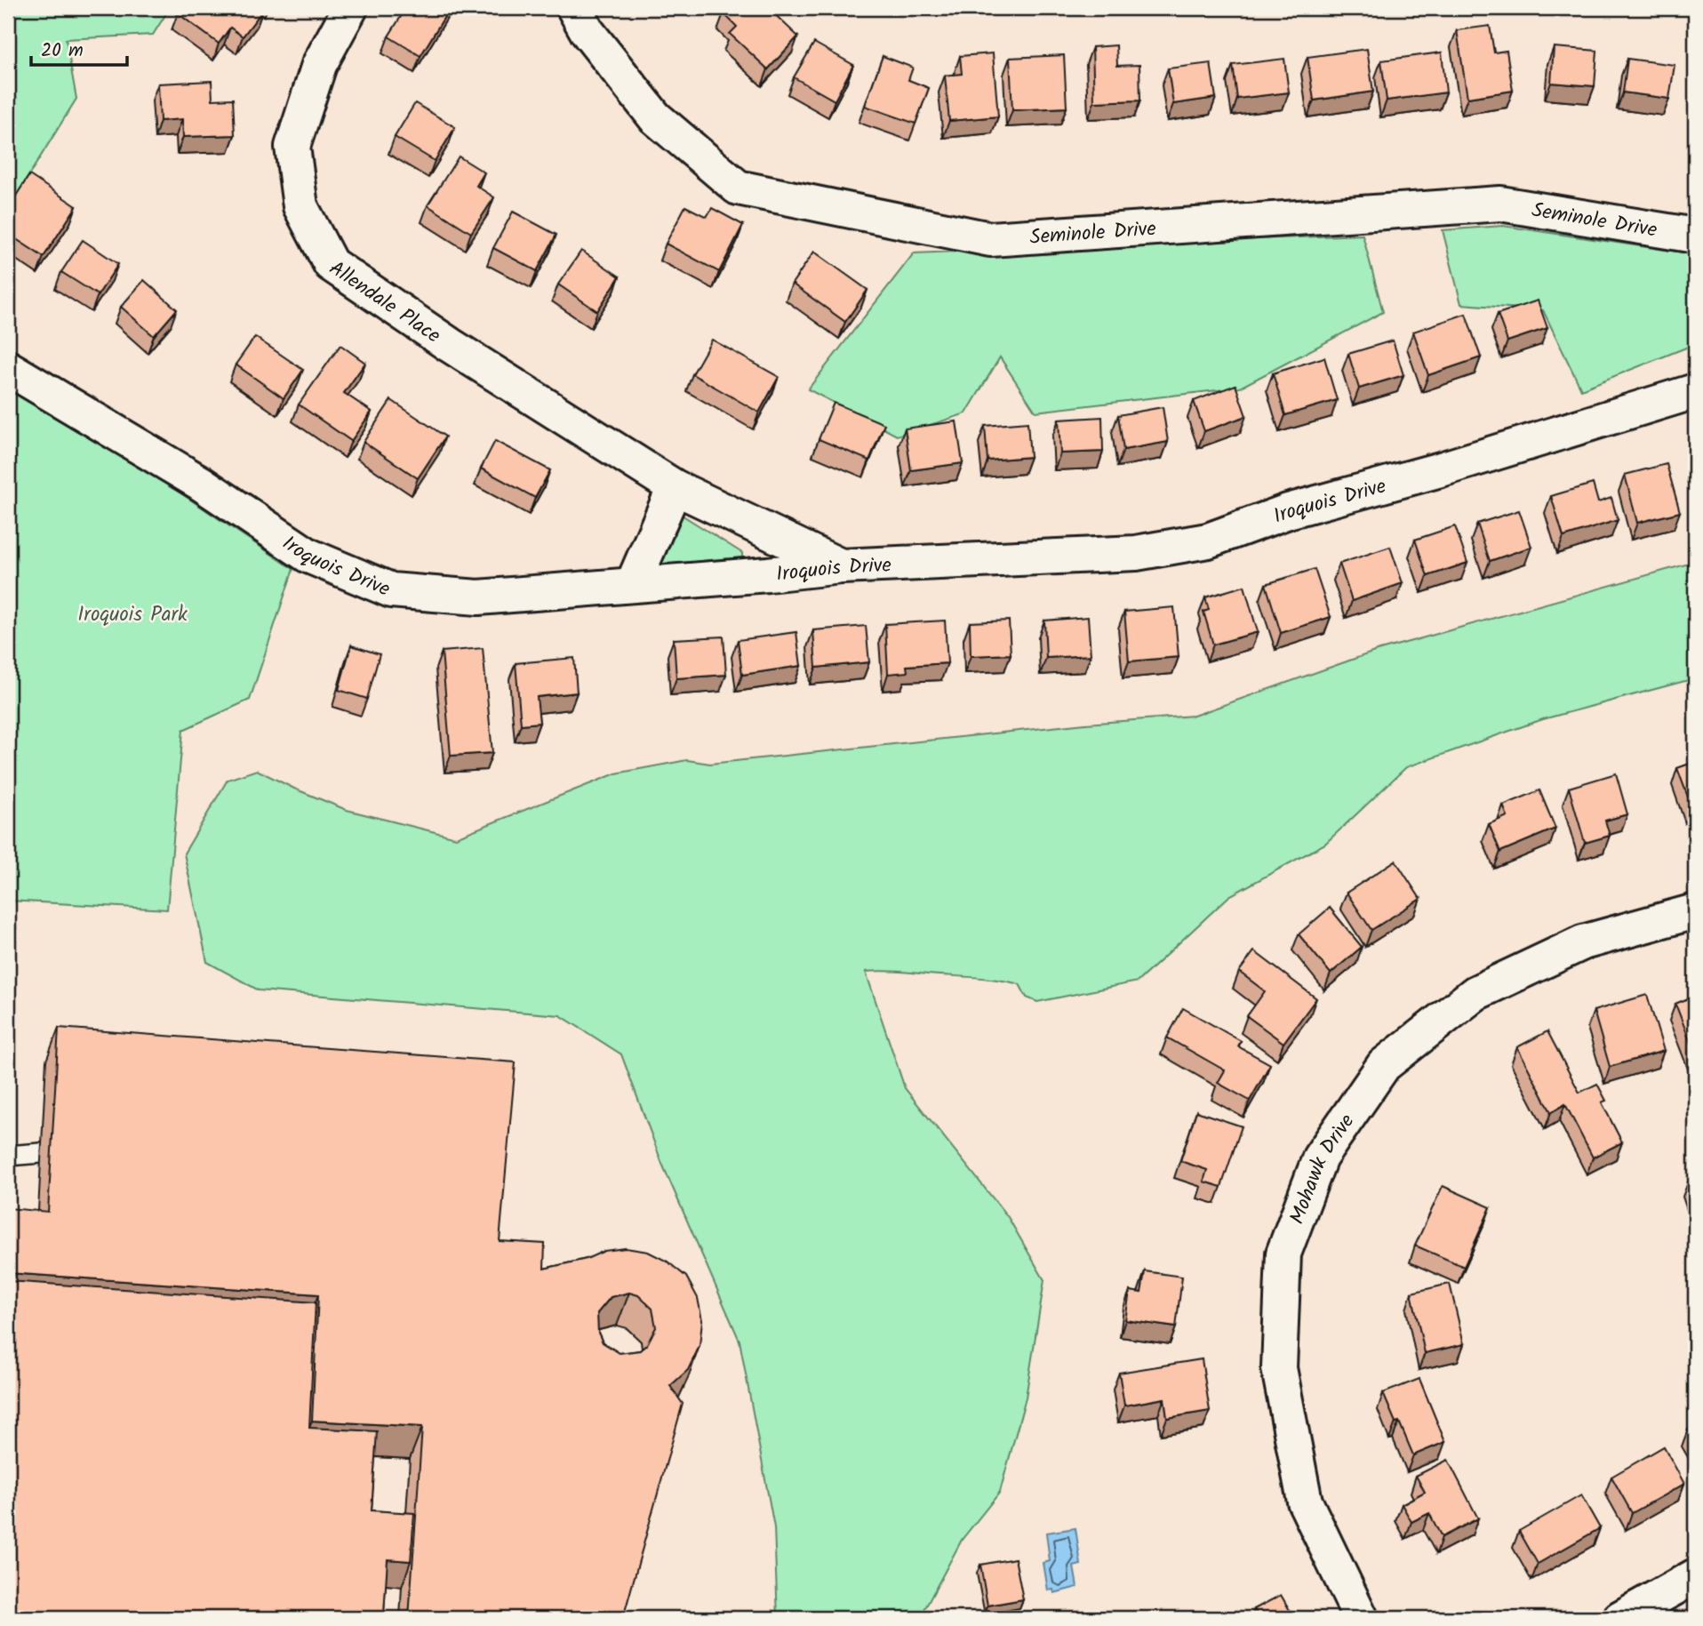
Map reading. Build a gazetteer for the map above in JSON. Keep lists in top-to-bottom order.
{
  "streets": {
    "street": [
      "Seminole Drive",
      "Allendale Place",
      "Iroquois Drive",
      "Mohawk Drive"
    ]
  },
  "crossings": [
    ["Allendale Place", "Iroquois Drive"]
  ],
  "parks": ["Iroquois Park"],
  "scale_bar": "20 m"
}
